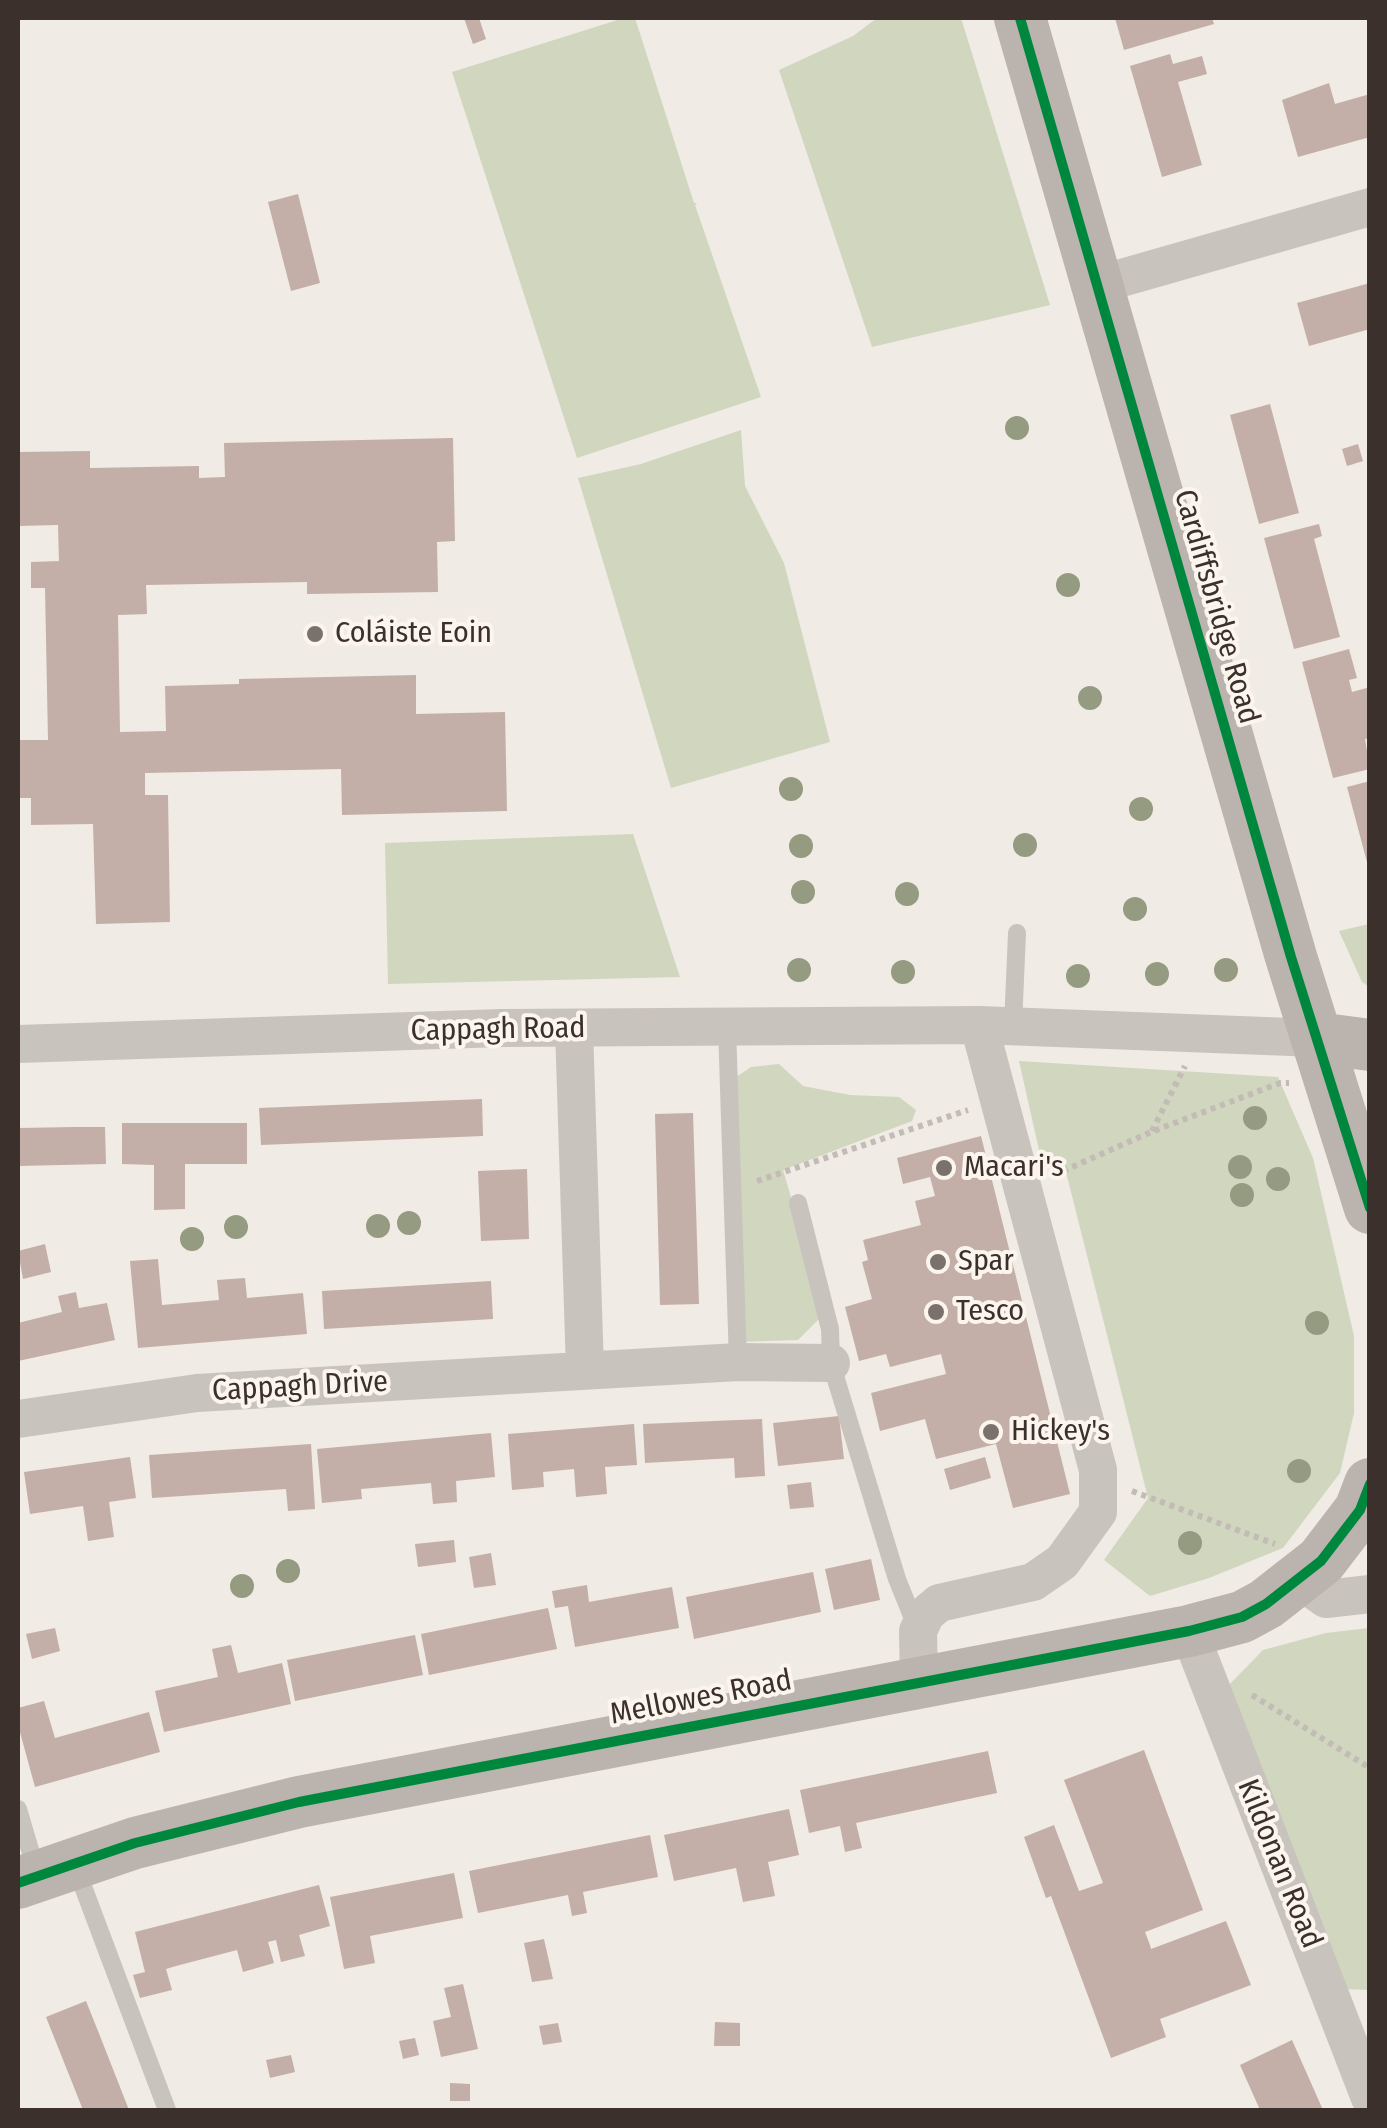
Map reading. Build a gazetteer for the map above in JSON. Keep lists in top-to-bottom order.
{
  "streets": {
    "main road": ["Cardiffsbridge Road", "Cappagh Road", "Mellowes Road"],
    "street": ["Cappagh Drive", "Kildonan Road"]
  },
  "crossings": [
    ["Cardiffsbridge Road", "Cappagh Road"],
    ["Mellowes Road", "Kildonan Road"]
  ],
  "places": [
    "Coláiste Eoin",
    "Macari's",
    "Spar",
    "Tesco",
    "Hickey's"
  ]
}
